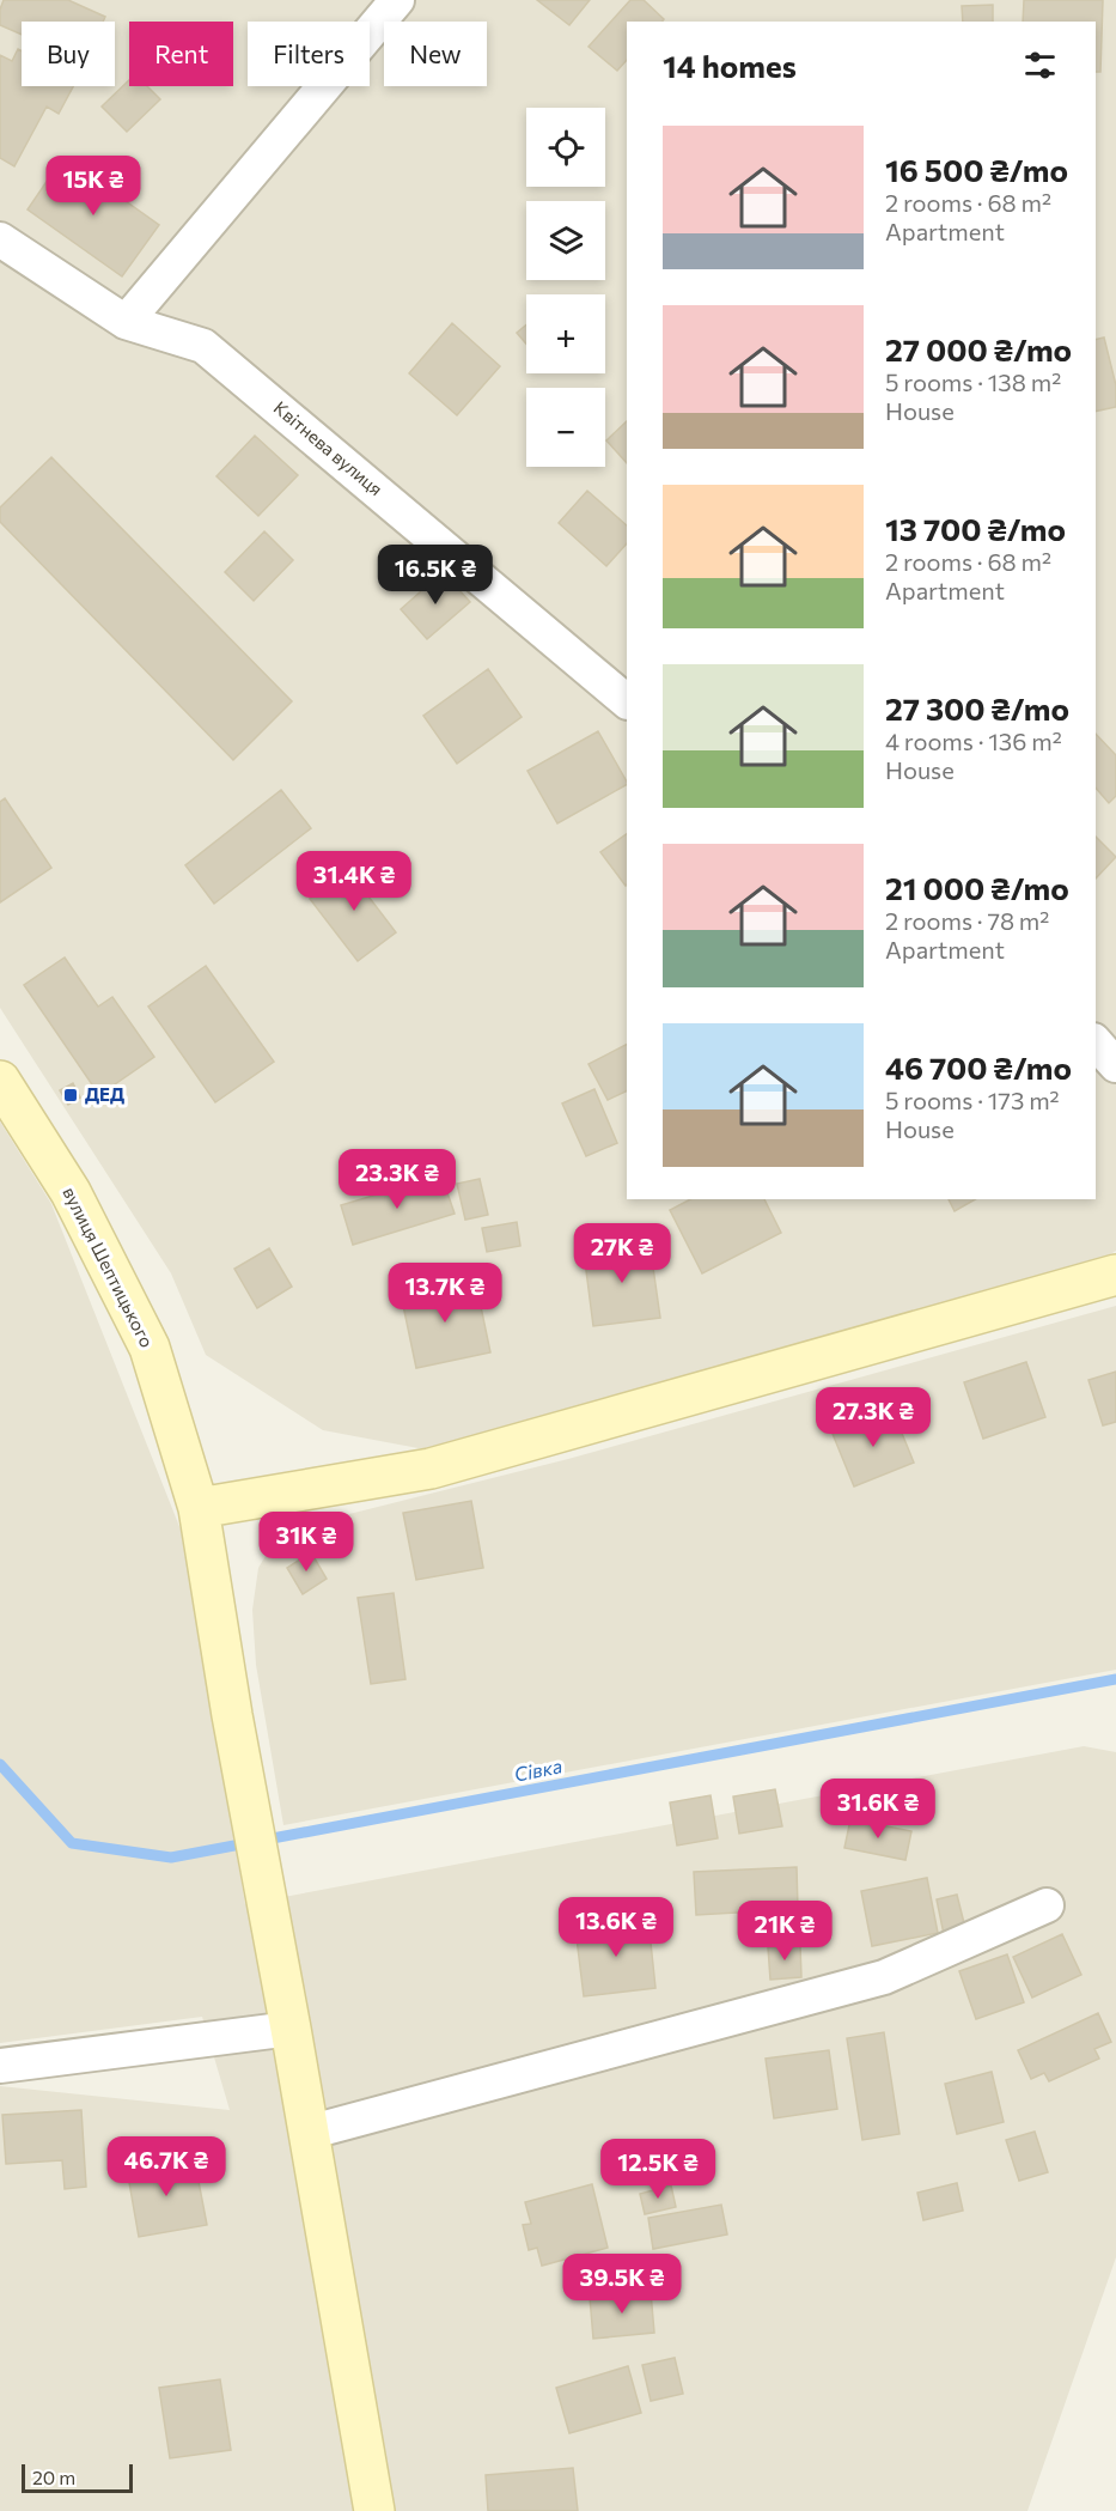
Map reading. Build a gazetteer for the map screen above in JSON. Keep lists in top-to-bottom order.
{
  "streets": {
    "street": ["Квітнева вулиця", "вулиця Шептицького"]
  },
  "water": ["Сівка"],
  "places": {
    "transit": ["ДЕД"]
  },
  "scale_bar": "20 m",
  "page": {
    "chip": [
      "Buy",
      "Rent",
      "Filters",
      "New"
    ],
    "heading": "14 homes",
    "map_buttons": ["+", "−"],
    "list": [
      {
        "name": "16 500 ₴/mo",
        "note": "2 rooms · 68 m² · Apartment"
      },
      {
        "name": "27 000 ₴/mo",
        "note": "5 rooms · 138 m² · House"
      },
      {
        "name": "13 700 ₴/mo",
        "note": "2 rooms · 68 m² · Apartment"
      },
      {
        "name": "27 300 ₴/mo",
        "note": "4 rooms · 136 m² · House"
      },
      {
        "name": "21 000 ₴/mo",
        "note": "2 rooms · 78 m² · Apartment"
      },
      {
        "name": "46 700 ₴/mo",
        "note": "5 rooms · 173 m² · House"
      }
    ],
    "price": [
      "15K ₴",
      "16.5K ₴",
      "31.4K ₴",
      "23.3K ₴",
      "27K ₴",
      "13.7K ₴",
      "27.3K ₴",
      "31K ₴",
      "31.6K ₴",
      "13.6K ₴",
      "21K ₴",
      "46.7K ₴",
      "12.5K ₴",
      "39.5K ₴"
    ],
    "scale": "20 m"
  }
}
